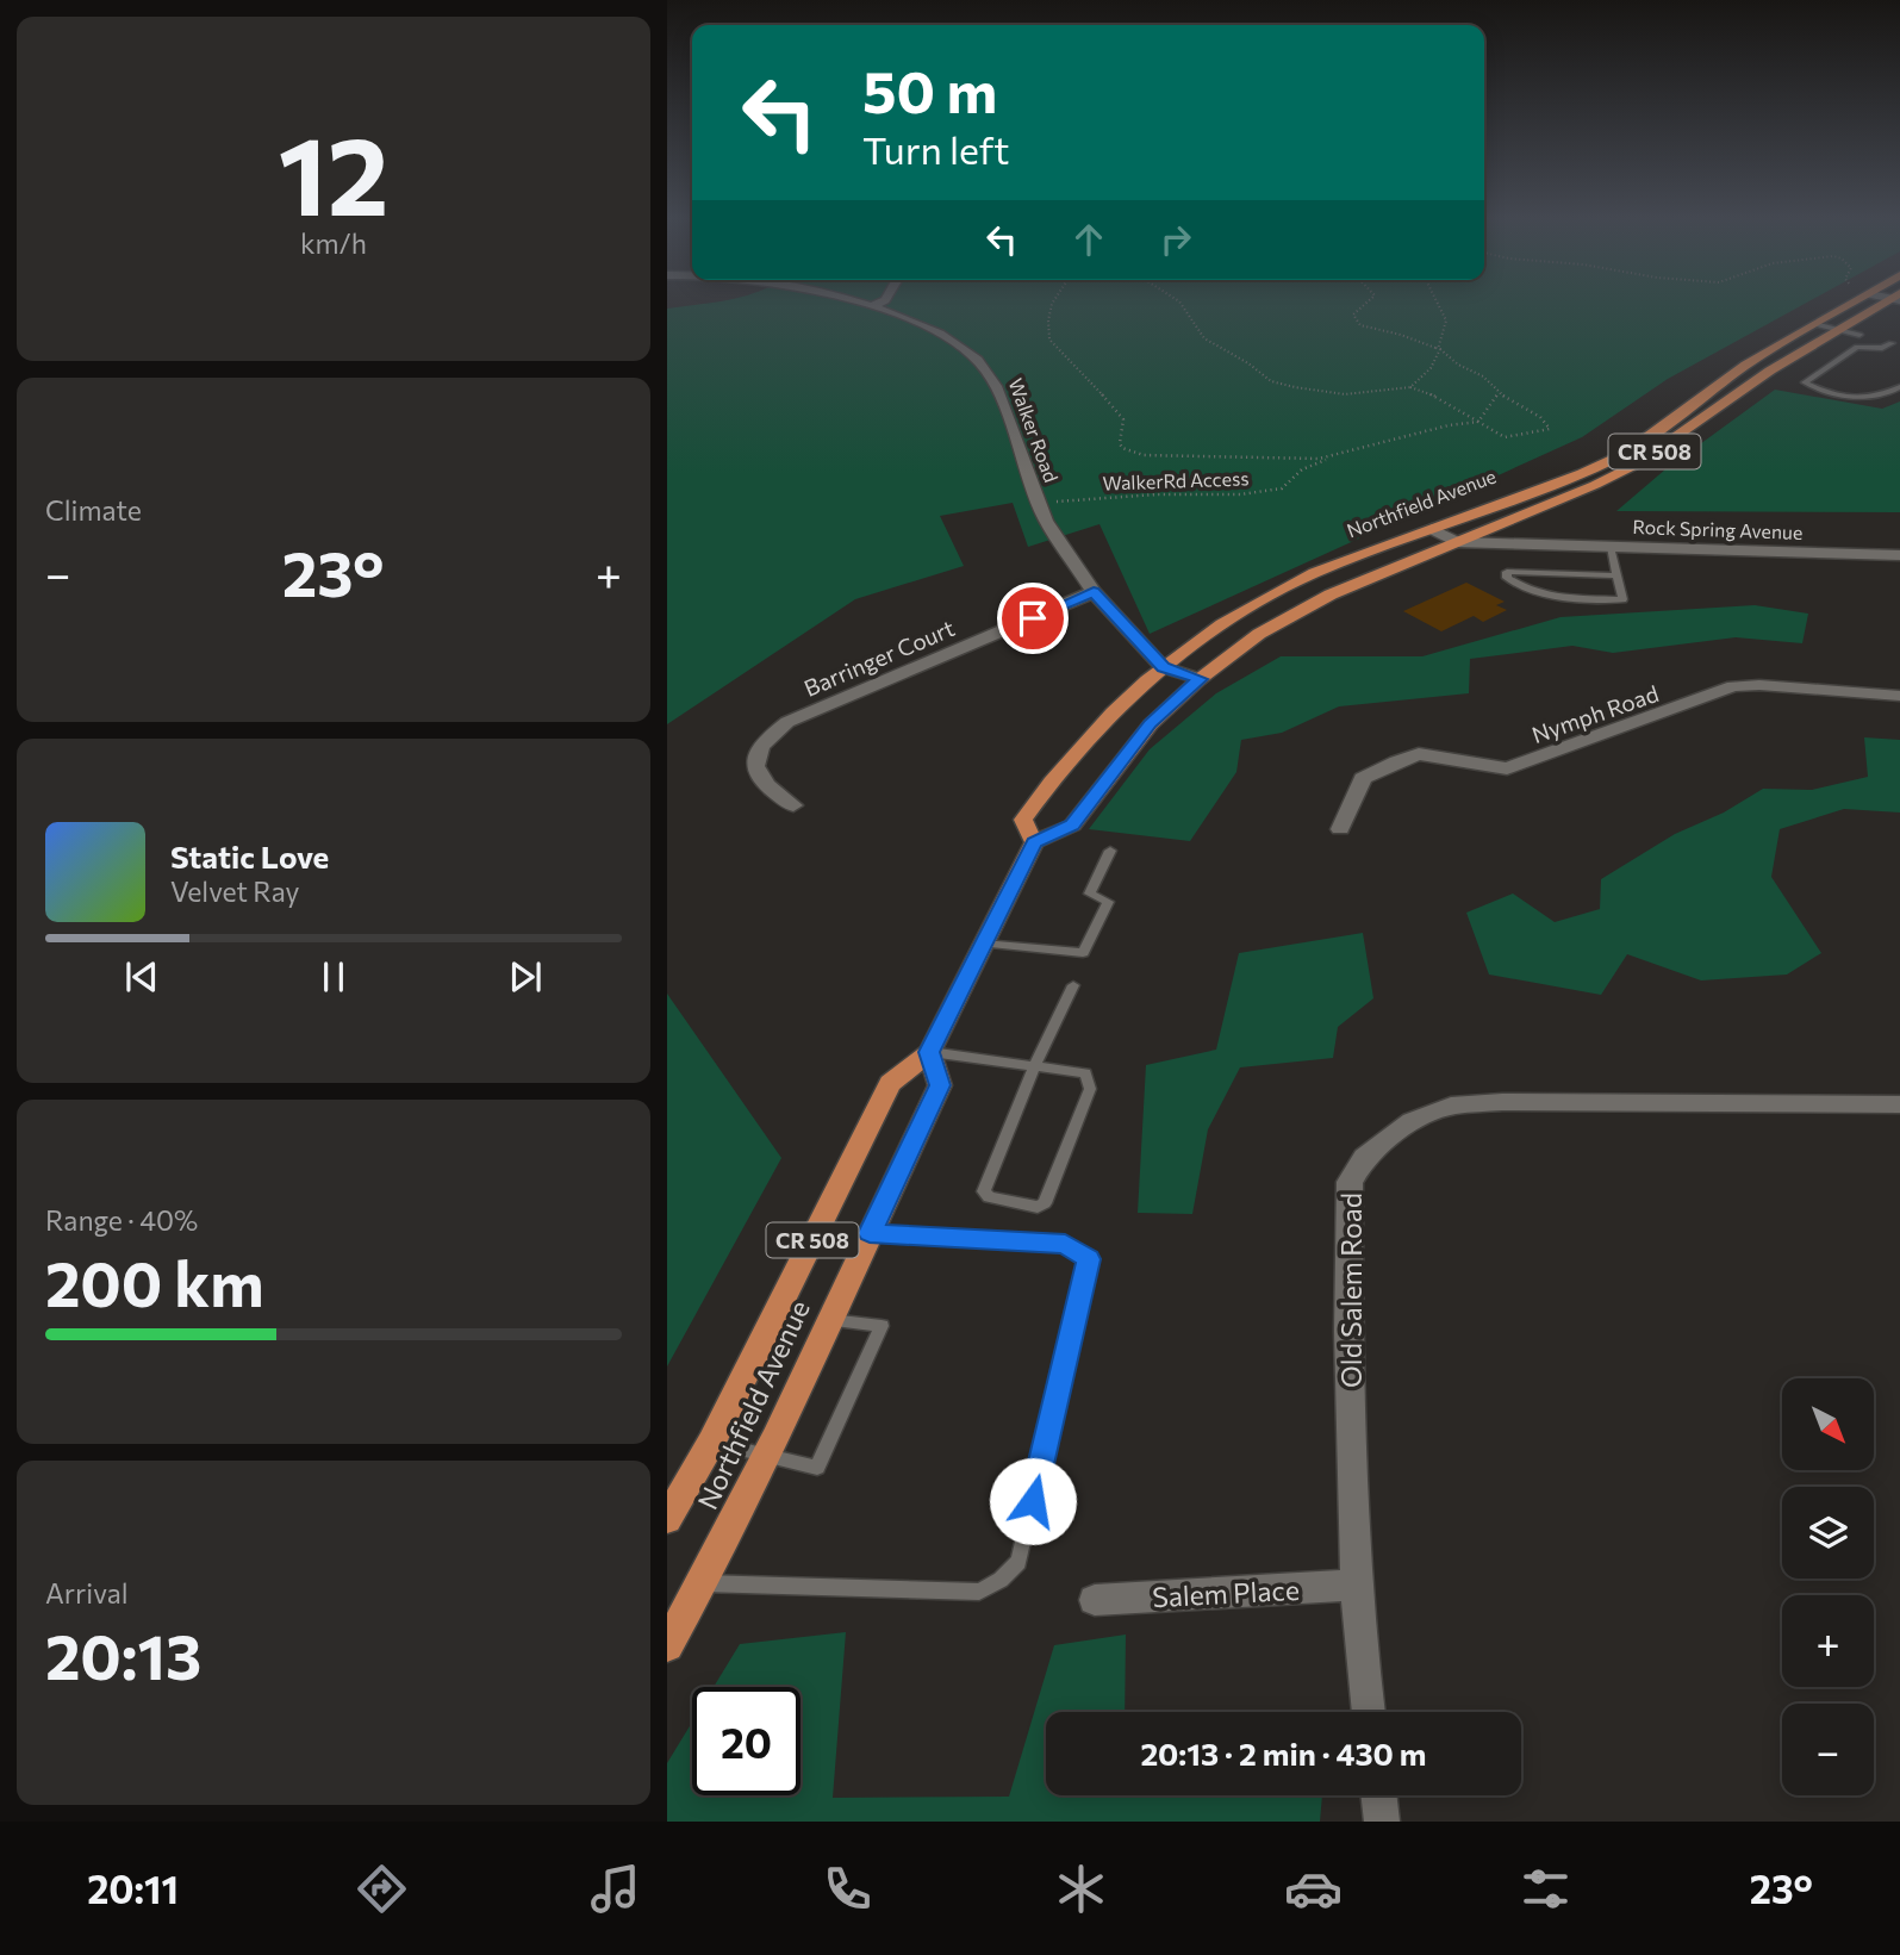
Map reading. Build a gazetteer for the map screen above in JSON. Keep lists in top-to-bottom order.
{
  "streets": {
    "main road": ["CR 508", "Northfield Avenue"],
    "street": [
      "Walker Road",
      "Rock Spring Avenue",
      "Barringer Court",
      "Nymph Road",
      "Old Salem Road",
      "Salem Place"
    ],
    "path": ["WalkerRd Access"]
  },
  "crossings": [
    ["Walker Road", "CR 508"],
    ["Walker Road", "Northfield Avenue"],
    ["Walker Road", "Barringer Court"],
    ["CR 508", "Northfield Avenue"],
    ["CR 508", "Rock Spring Avenue"],
    ["Old Salem Road", "Salem Place"]
  ],
  "north": "bottom right",
  "page": {
    "tile": [
      ["12", "km/h"],
      "Climate",
      ["Range · 40%", "200 km"],
      ["Arrival", "20:13"]
    ],
    "turn": ["50 m", "Turn left"],
    "heat": ["−", "23°", "+"],
    "song": ["Static Love", "Velvet Ray"],
    "map_buttons": ["+", "−"],
    "limit": "20",
    "trip": "20:13 · 2 min · 430 m",
    "tabs": ["20:11", "23°"]
  }
}
